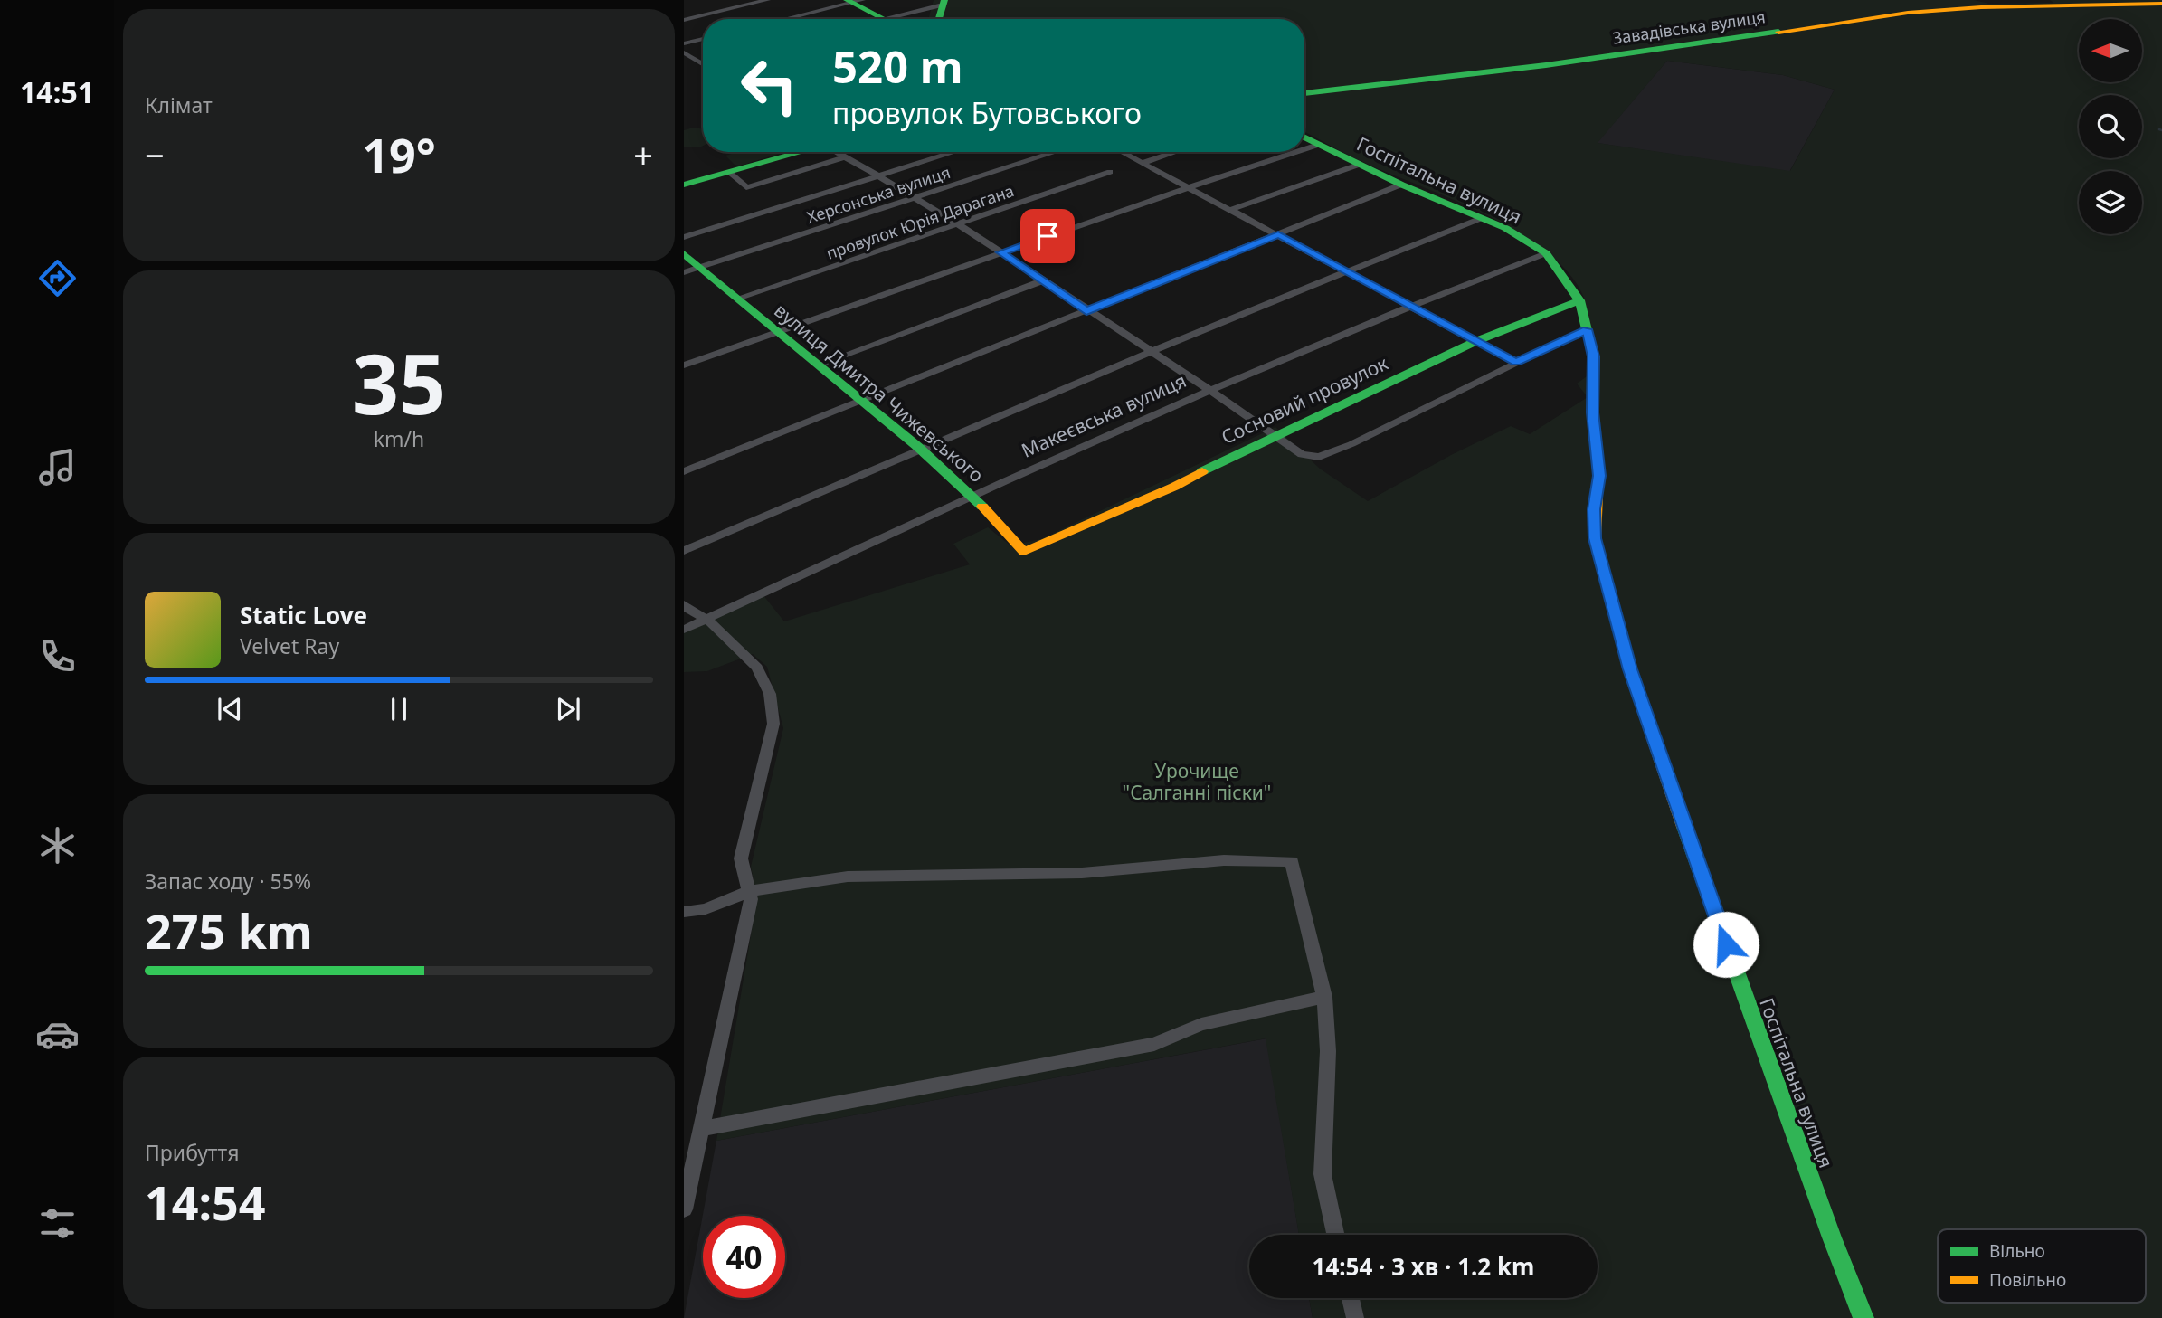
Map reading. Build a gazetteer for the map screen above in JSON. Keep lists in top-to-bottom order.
{
  "streets": {
    "street": [
      "Завадівська вулиця",
      "Госпітальна вулиця",
      "Херсонська вулиця",
      "провулок Юрія Дарагана",
      "вулиця Дмитра Чижевського",
      "Сосновий провулок",
      "Макеєвська вулиця"
    ]
  },
  "crossings": [
    ["Госпітальна вулиця", "Сосновий провулок"],
    ["Госпітальна вулиця", "Макеєвська вулиця"],
    ["Херсонська вулиця", "вулиця Дмитра Чижевського"],
    ["провулок Юрія Дарагана", "вулиця Дмитра Чижевського"],
    ["вулиця Дмитра Чижевського", "Сосновий провулок"],
    ["вулиця Дмитра Чижевського", "Макеєвська вулиця"]
  ],
  "parks": ["Урочище \"Салганні піски\""],
  "legend": ["Вільно", "Повільно"],
  "north": "left",
  "page": {
    "tabs": "14:51",
    "tile": [
      "Клімат",
      ["35", "km/h"],
      ["Запас ходу · 55%", "275 km"],
      ["Прибуття", "14:54"]
    ],
    "turn": ["520 m", "провулок Бутовського"],
    "heat": ["−", "19°", "+"],
    "song": ["Static Love", "Velvet Ray"],
    "limit": "40",
    "trip": "14:54 · 3 хв · 1.2 km"
  }
}
